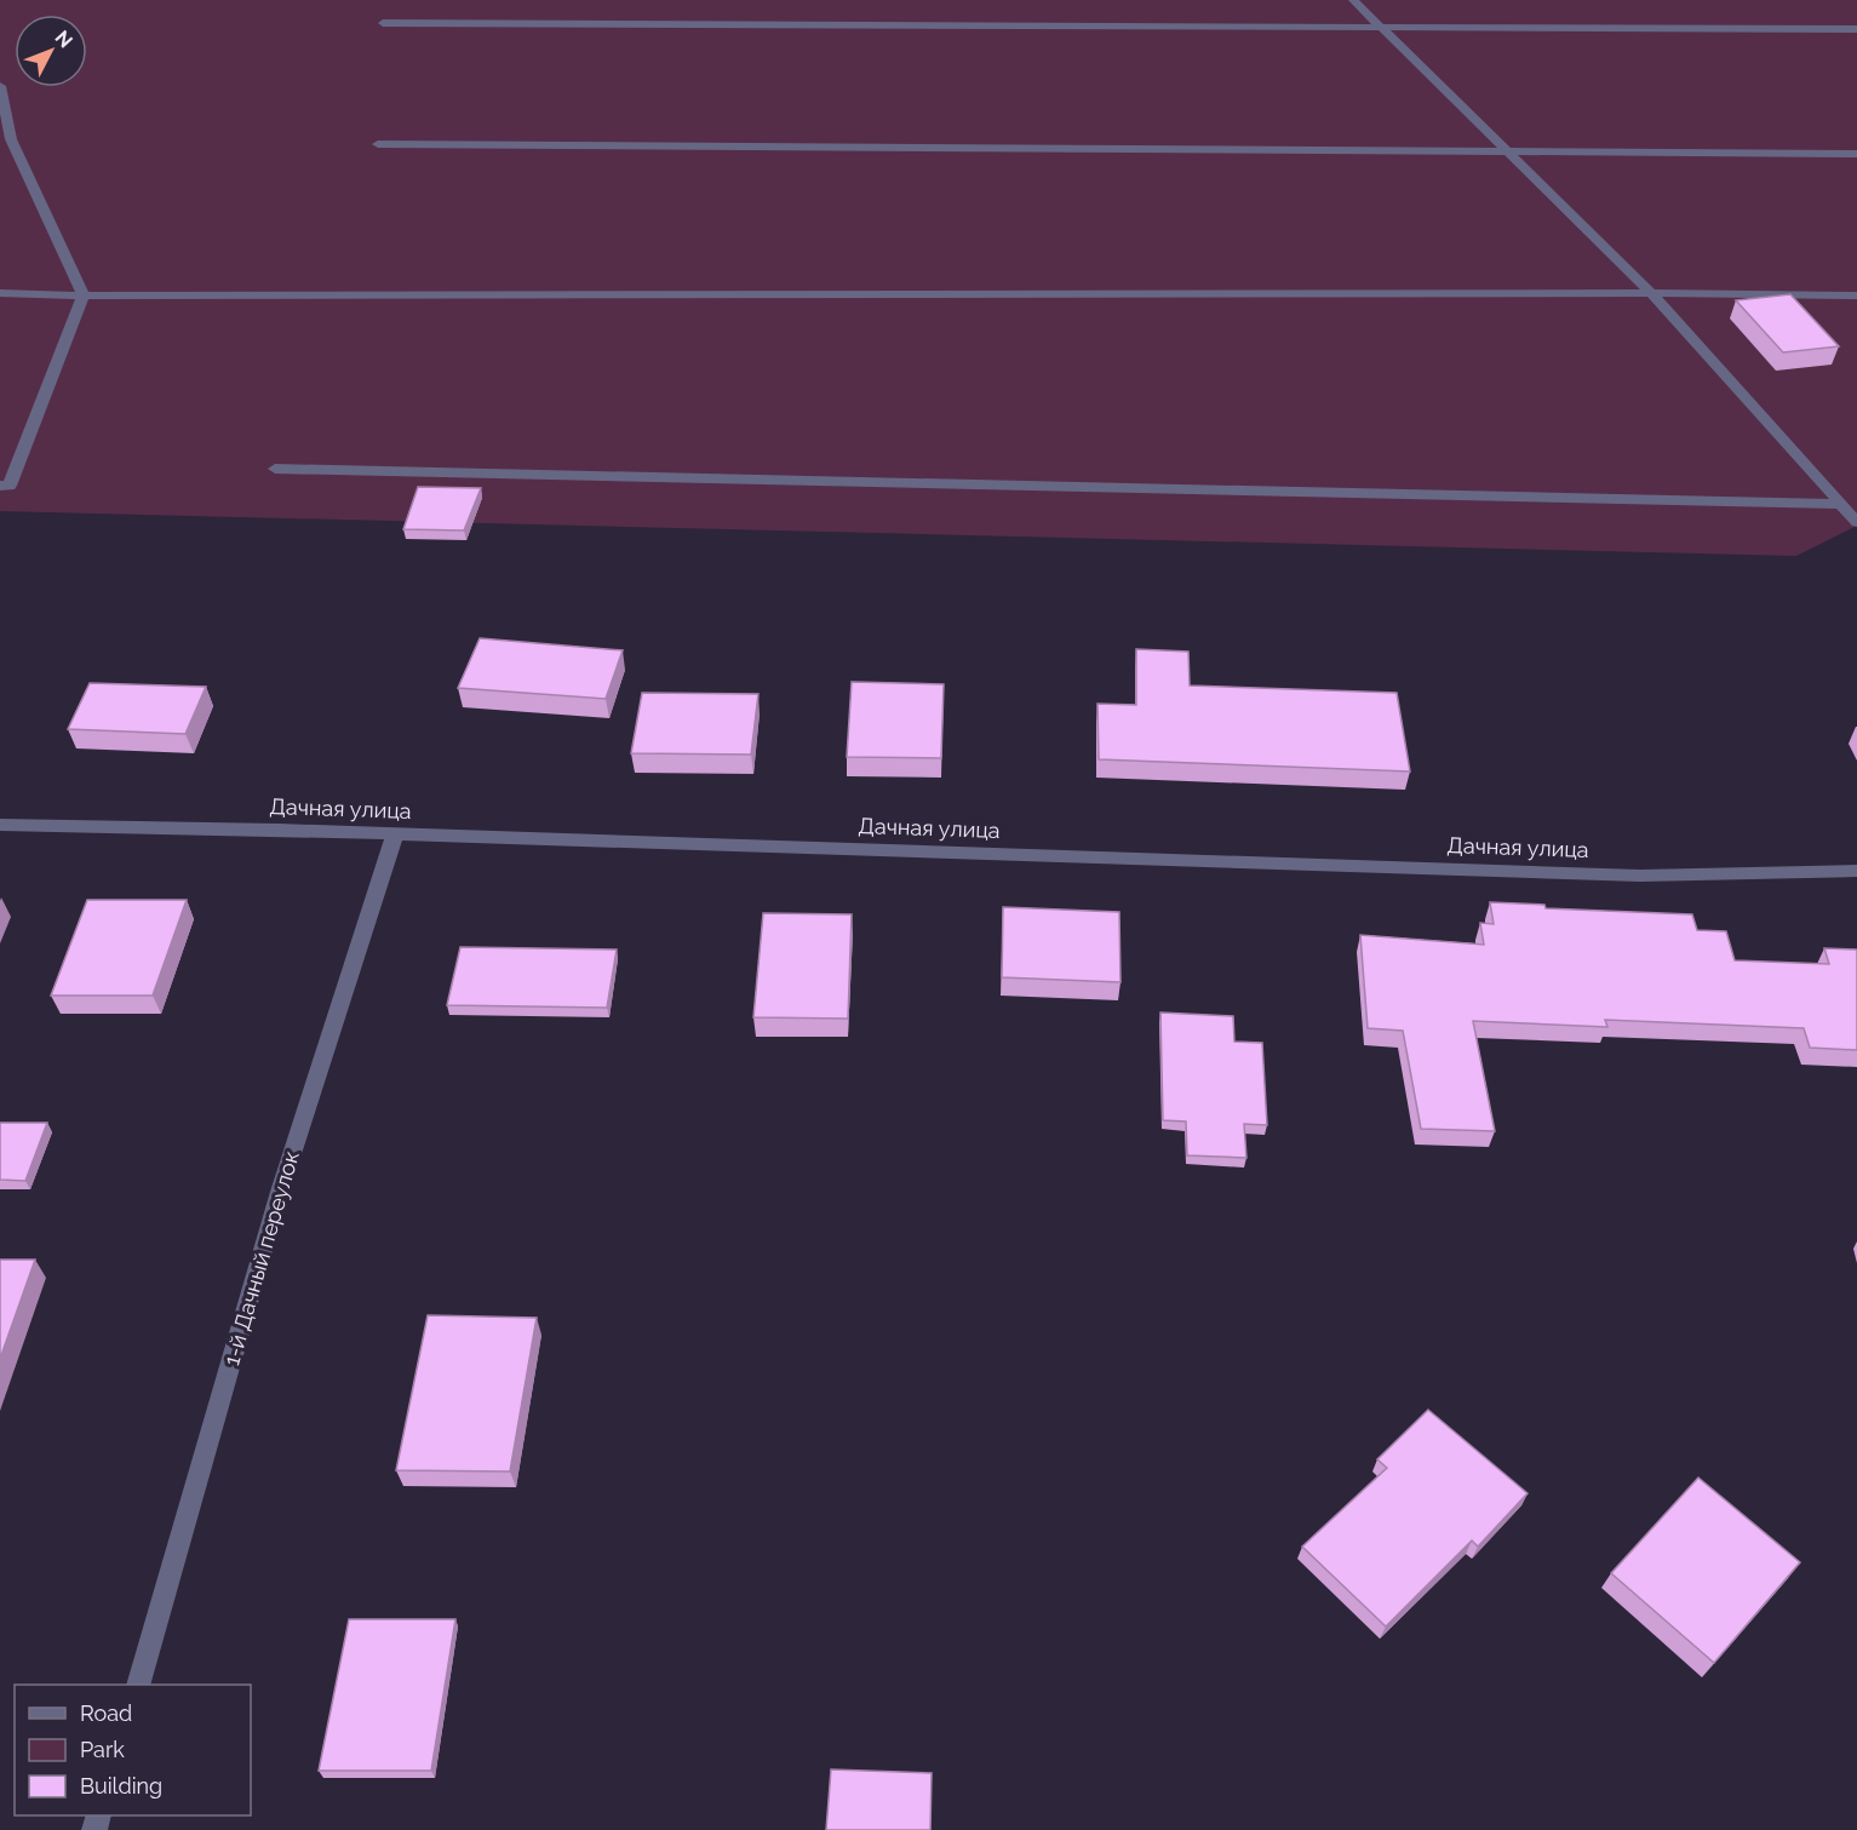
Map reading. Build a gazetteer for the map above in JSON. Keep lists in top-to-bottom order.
{
  "streets": {
    "street": ["Дачная улица", "1-й Дачный переулок"]
  },
  "crossings": [
    ["Дачная улица", "1-й Дачный переулок"]
  ],
  "legend": ["Road", "Park", "Building"],
  "north": "top right"
}
